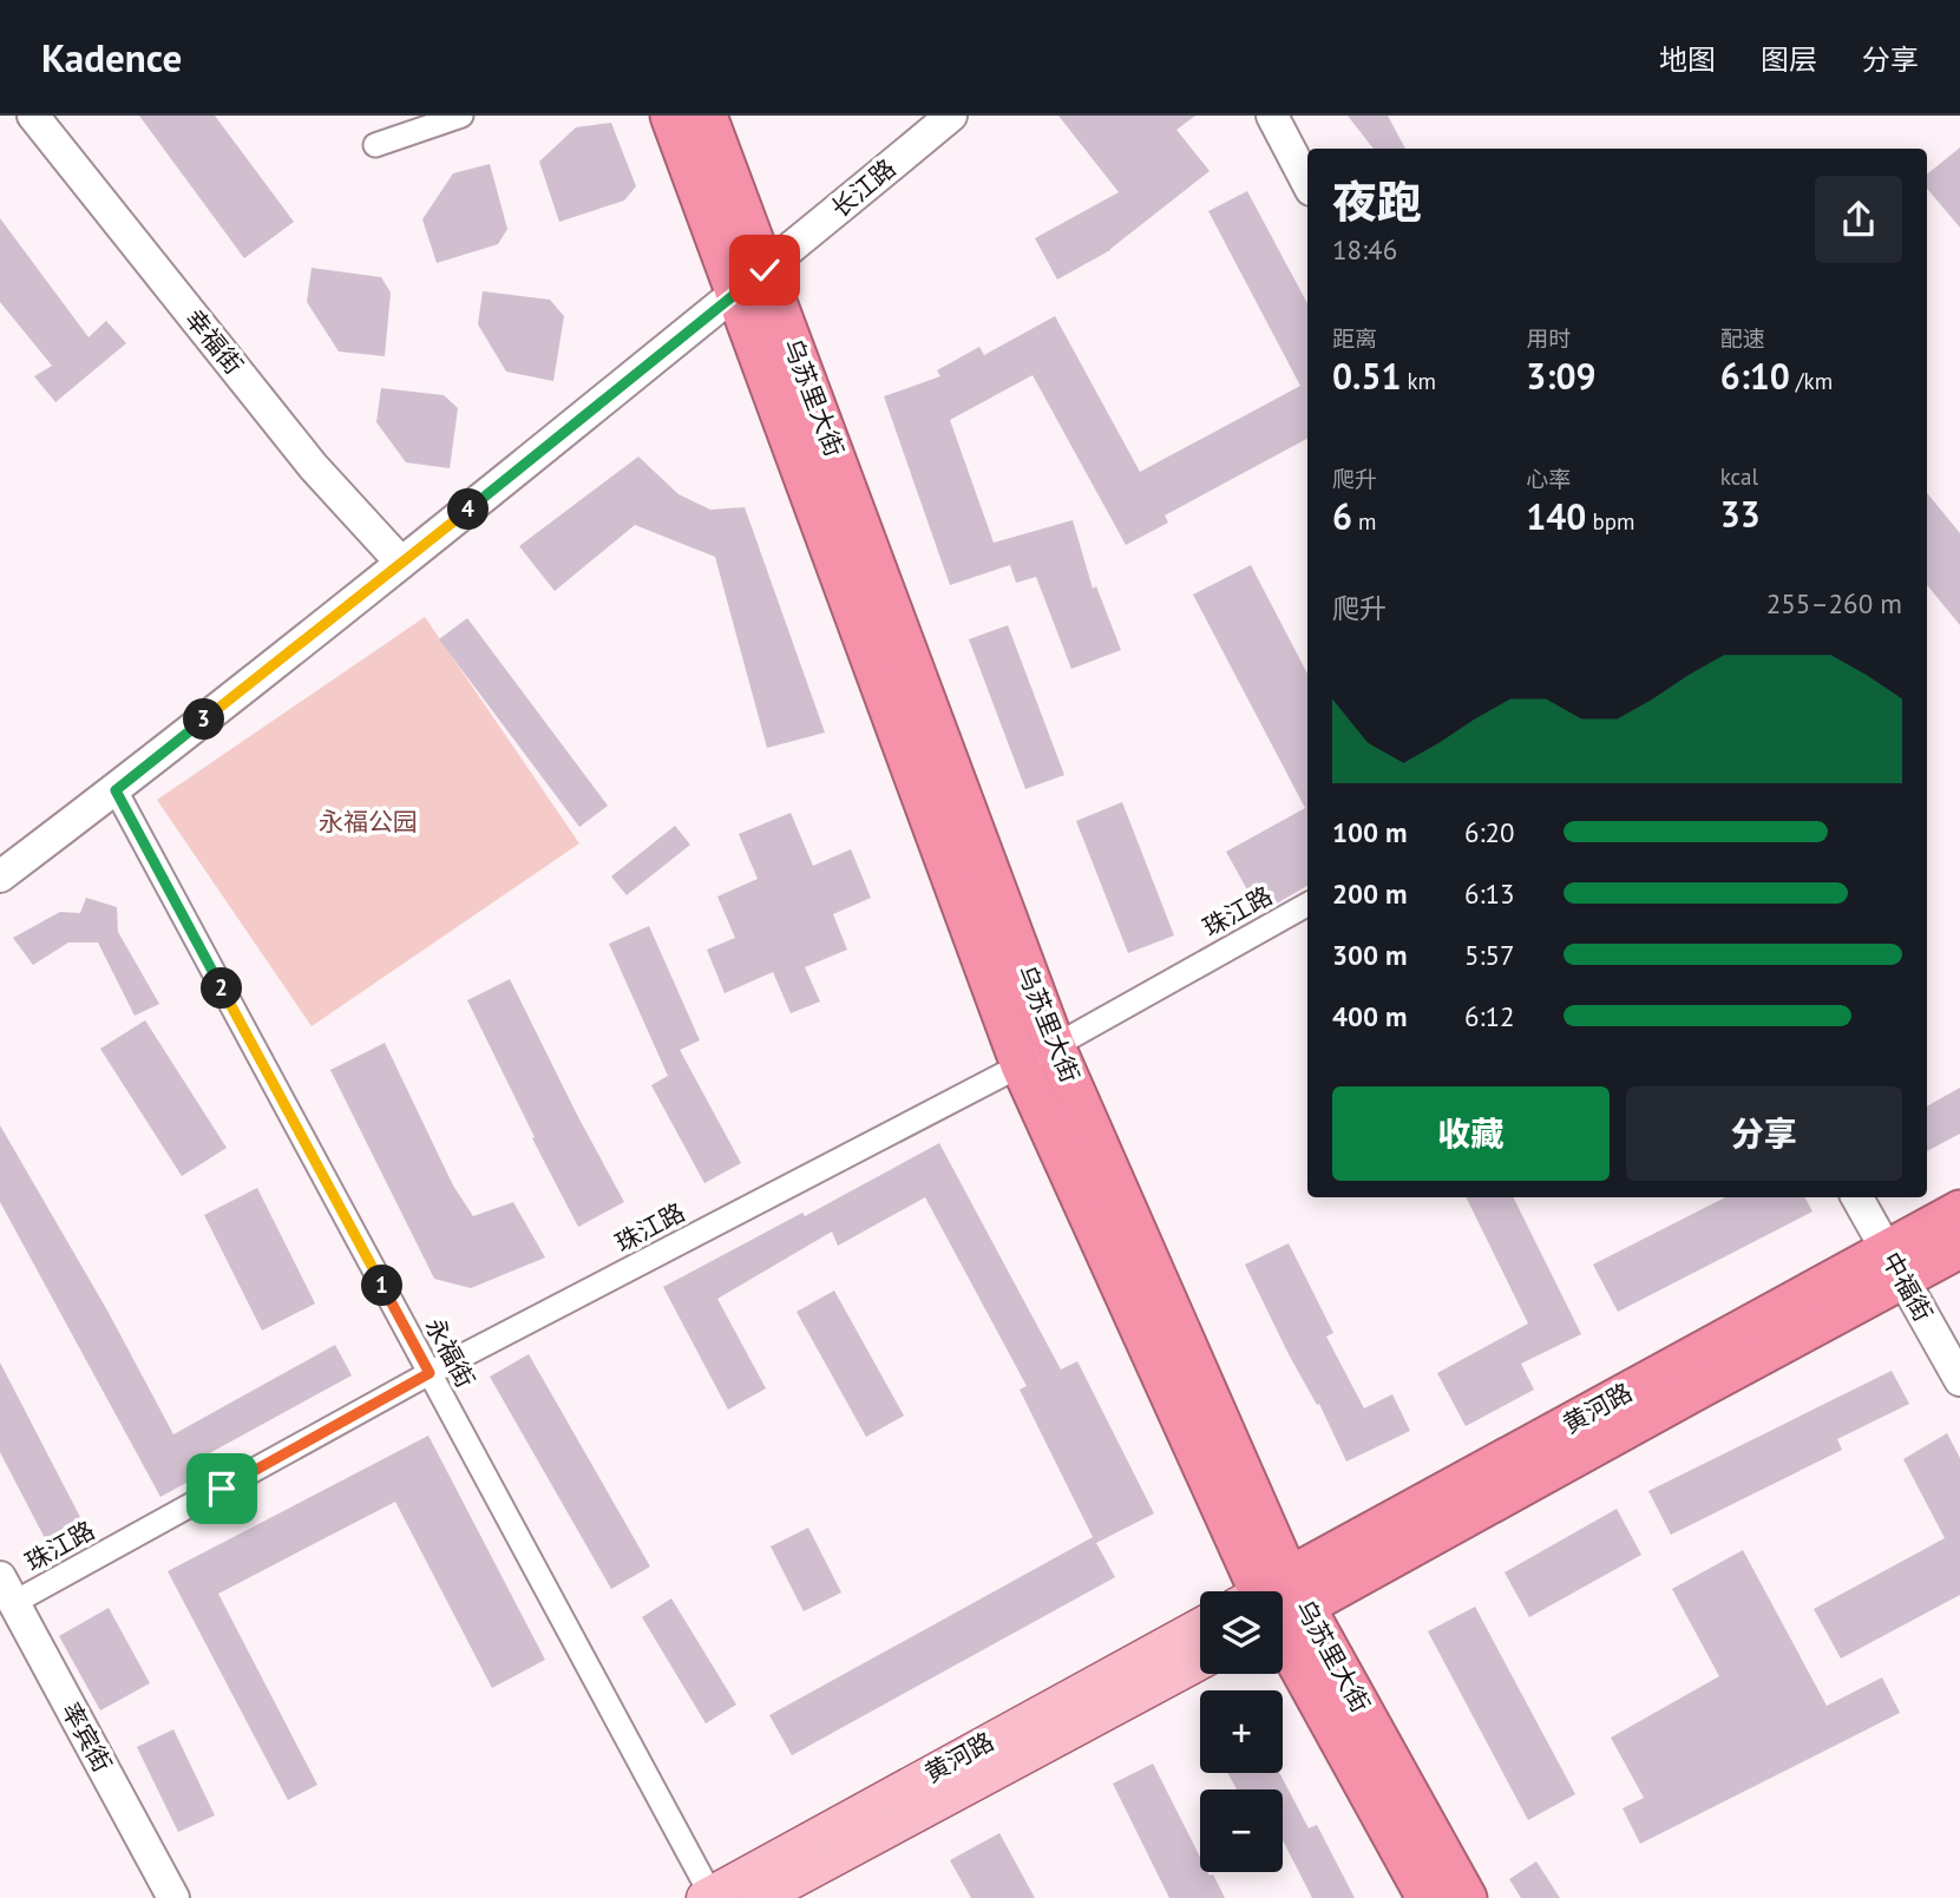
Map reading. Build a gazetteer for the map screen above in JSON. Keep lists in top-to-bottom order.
{
  "streets": {
    "highway": ["乌苏里大街", "黄河路"],
    "street": [
      "长江路",
      "幸福街",
      "珠江路",
      "中福街",
      "永福街",
      "率宾街"
    ]
  },
  "crossings": [
    ["长江路", "幸福街"],
    ["长江路", "乌苏里大街"],
    ["长江路", "永福街"],
    ["乌苏里大街", "珠江路"],
    ["珠江路", "永福街"],
    ["珠江路", "率宾街"],
    ["中福街", "黄河路"],
    ["永福街", "黄河路"]
  ],
  "parks": ["永福公园"],
  "page": {
    "header": "Kadence",
    "nav": ["地图", "图层", "分享"],
    "heading": ["夜跑", "18:46"],
    "stats": [
      ["距离", "0.51 km"],
      ["用时", "3:09"],
      ["配速", "6:10 /km"],
      ["爬升", "6 m"],
      ["心率", "140 bpm"],
      ["kcal", "33"]
    ],
    "pins": [
      "4",
      "3",
      "2",
      "1"
    ],
    "chart": ["爬升", "255–260 m"],
    "list": [
      {
        "name": "100 m",
        "note": "6:20"
      },
      {
        "name": "200 m",
        "note": "6:13"
      },
      {
        "name": "300 m",
        "note": "5:57"
      },
      {
        "name": "400 m",
        "note": "6:12"
      }
    ],
    "buttons": ["收藏", "分享"],
    "map_buttons": ["+", "−"]
  }
}
